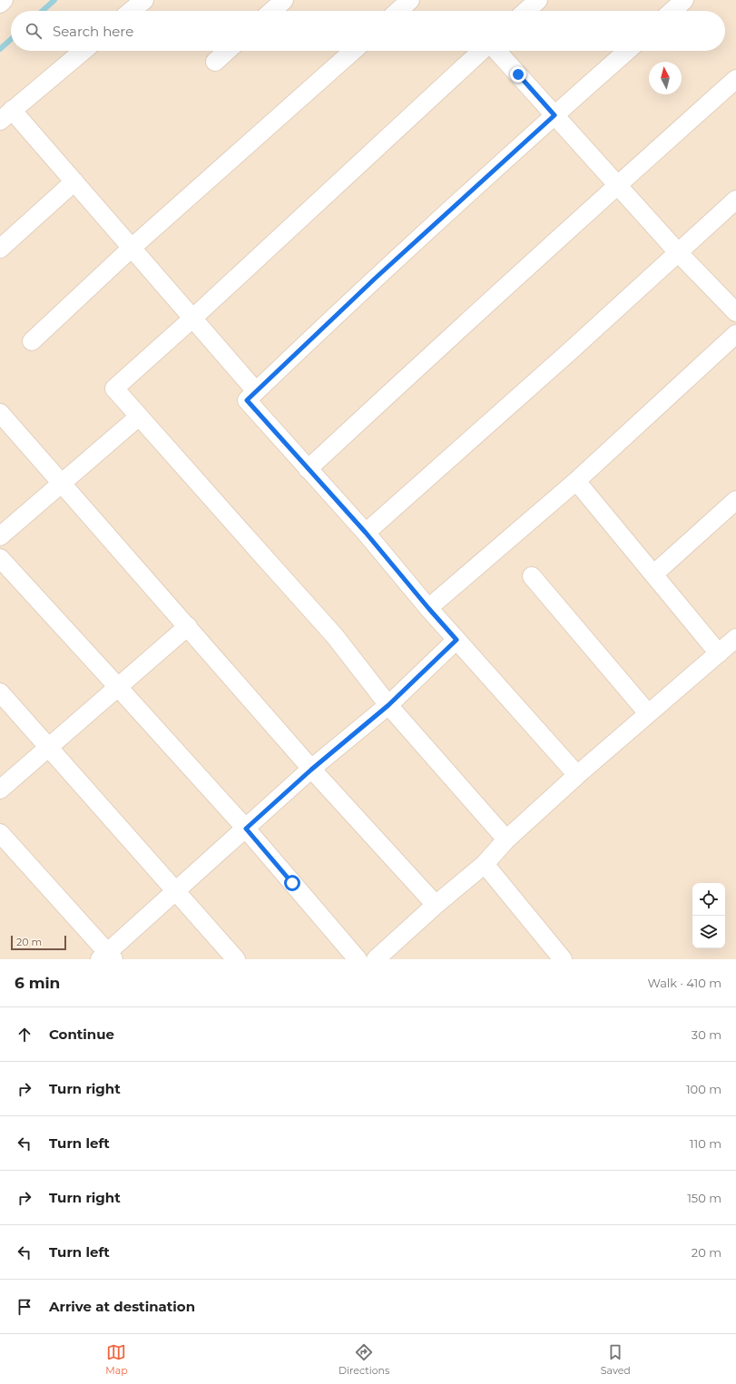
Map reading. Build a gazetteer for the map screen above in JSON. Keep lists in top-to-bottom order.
{
  "scale_bar": "20 m",
  "north": "top",
  "page": {
    "search": "Search here",
    "scale": "20 m",
    "heading": ["6 min", "Walk · 410 m"],
    "list": [
      ["Continue", "30 m"],
      ["Turn right", "100 m"],
      ["Turn left", "110 m"],
      ["Turn right", "150 m"],
      ["Turn left", "20 m"],
      "Arrive at destination"
    ],
    "nav": ["Map", "Directions", "Saved"]
  }
}
